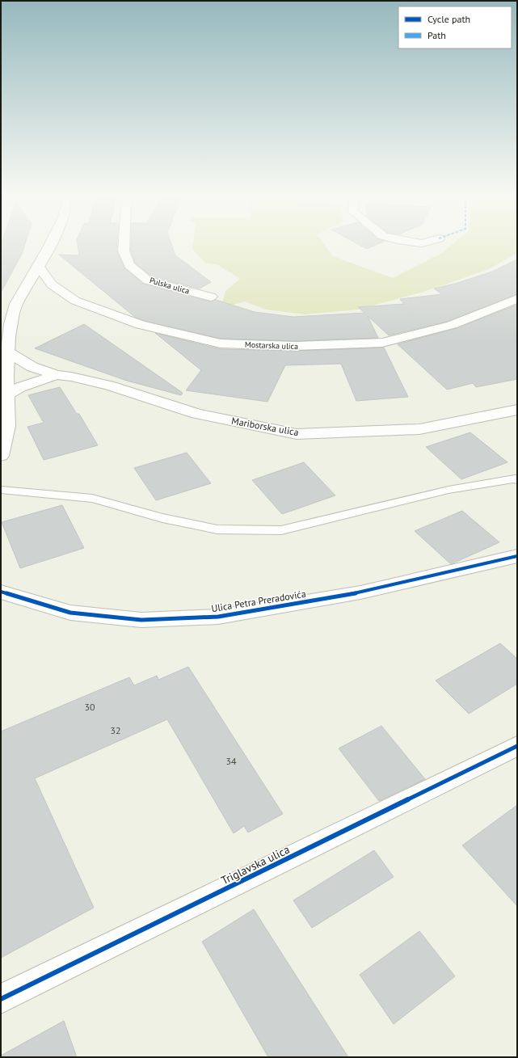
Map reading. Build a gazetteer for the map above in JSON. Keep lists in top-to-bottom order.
{
  "streets": {
    "street": [
      "Pulska ulica",
      "Mostarska ulica",
      "Mariborska ulica",
      "Ulica Petra Preradovića",
      "Triglavska ulica"
    ]
  },
  "house_numbers": ["30", "32", "34"],
  "legend": ["Cycle path", "Path"]
}
